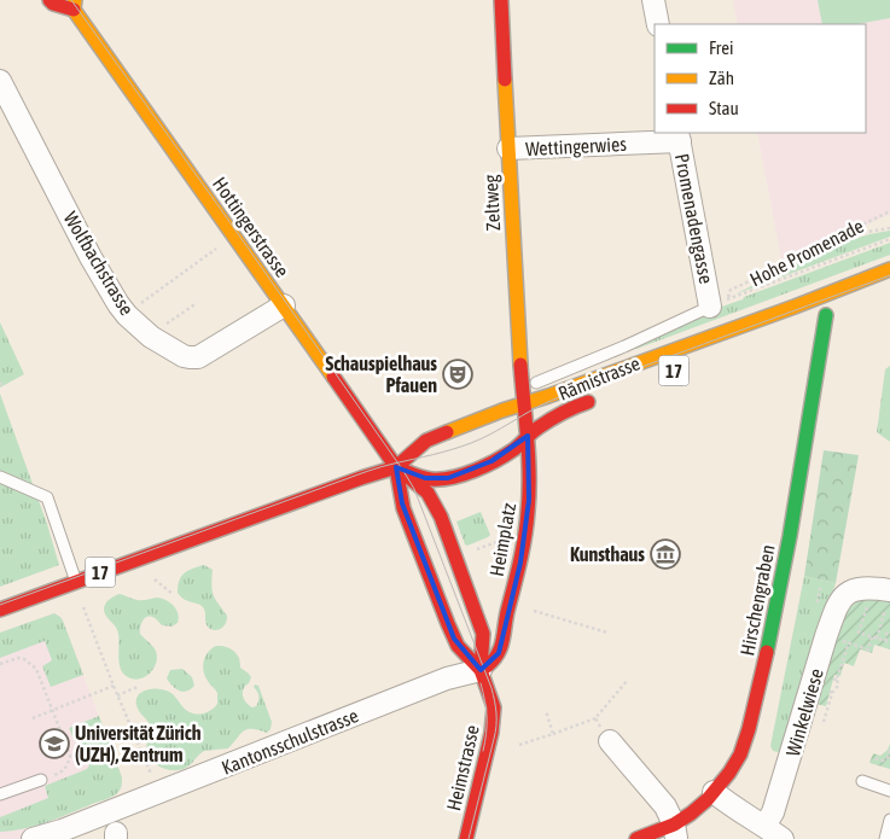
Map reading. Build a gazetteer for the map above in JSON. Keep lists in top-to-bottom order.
{
  "streets": {
    "street": [
      "Wettingerwies",
      "Zeltweg",
      "Promenadengasse",
      "Hottingerstrasse",
      "Wolfbachstrasse",
      "17",
      "Rämistrasse",
      "Heimplatz",
      "Hirschengraben",
      "Winkelwiese",
      "Kantonsschulstrasse",
      "Heimstrasse"
    ],
    "path": ["Hohe Promenade"]
  },
  "crossings": [
    ["Wettingerwies", "Zeltweg"],
    ["Wettingerwies", "Promenadengasse"],
    ["Zeltweg", "Rämistrasse"],
    ["Zeltweg", "Heimplatz"],
    ["Promenadengasse", "Hohe Promenade"],
    ["Hottingerstrasse", "Wolfbachstrasse"],
    ["Hottingerstrasse", "Rämistrasse"],
    ["Hottingerstrasse", "Heimplatz"],
    ["Rämistrasse", "Heimplatz"],
    ["Heimplatz", "Kantonsschulstrasse"],
    ["Heimplatz", "Heimstrasse"],
    ["Kantonsschulstrasse", "Heimstrasse"]
  ],
  "places": {
    "theatre": ["Schauspielhaus Pfauen"],
    "museum": ["Kunsthaus"],
    "school or university": ["Universität Zürich (UZH), Zentrum"]
  },
  "legend": ["Frei", "Zäh", "Stau"]
}
